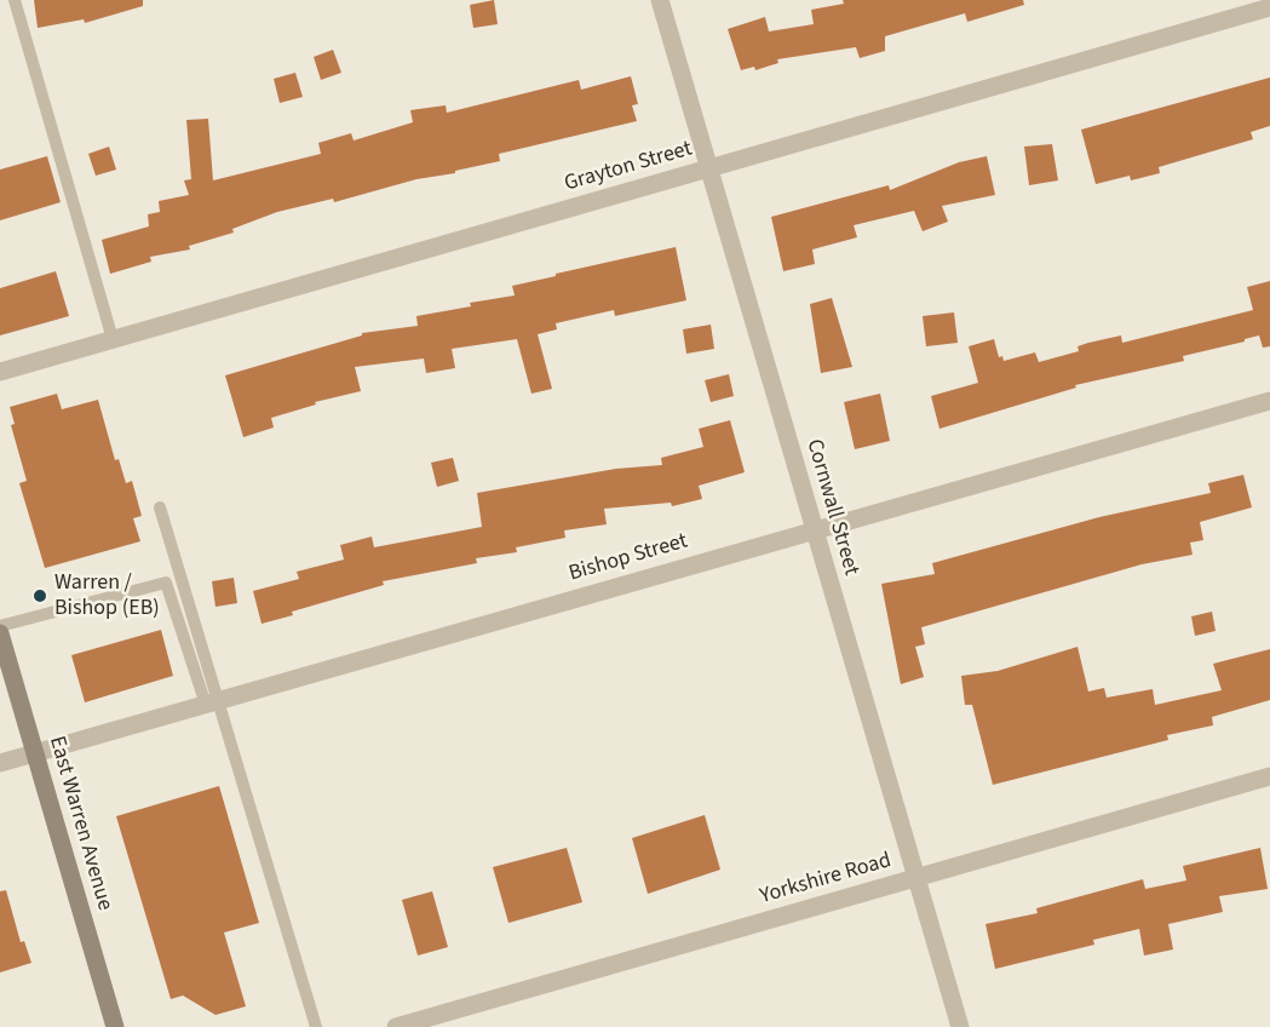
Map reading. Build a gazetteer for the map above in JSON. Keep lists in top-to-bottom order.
{
  "streets": {
    "main road": ["East Warren Avenue"],
    "street": [
      "Grayton Street",
      "Cornwall Street",
      "Bishop Street",
      "Yorkshire Road"
    ]
  },
  "crossings": [
    ["Grayton Street", "Cornwall Street"],
    ["Cornwall Street", "Bishop Street"],
    ["Cornwall Street", "Yorkshire Road"],
    ["Bishop Street", "East Warren Avenue"]
  ],
  "places": ["Warren / Bishop (EB)"]
}
